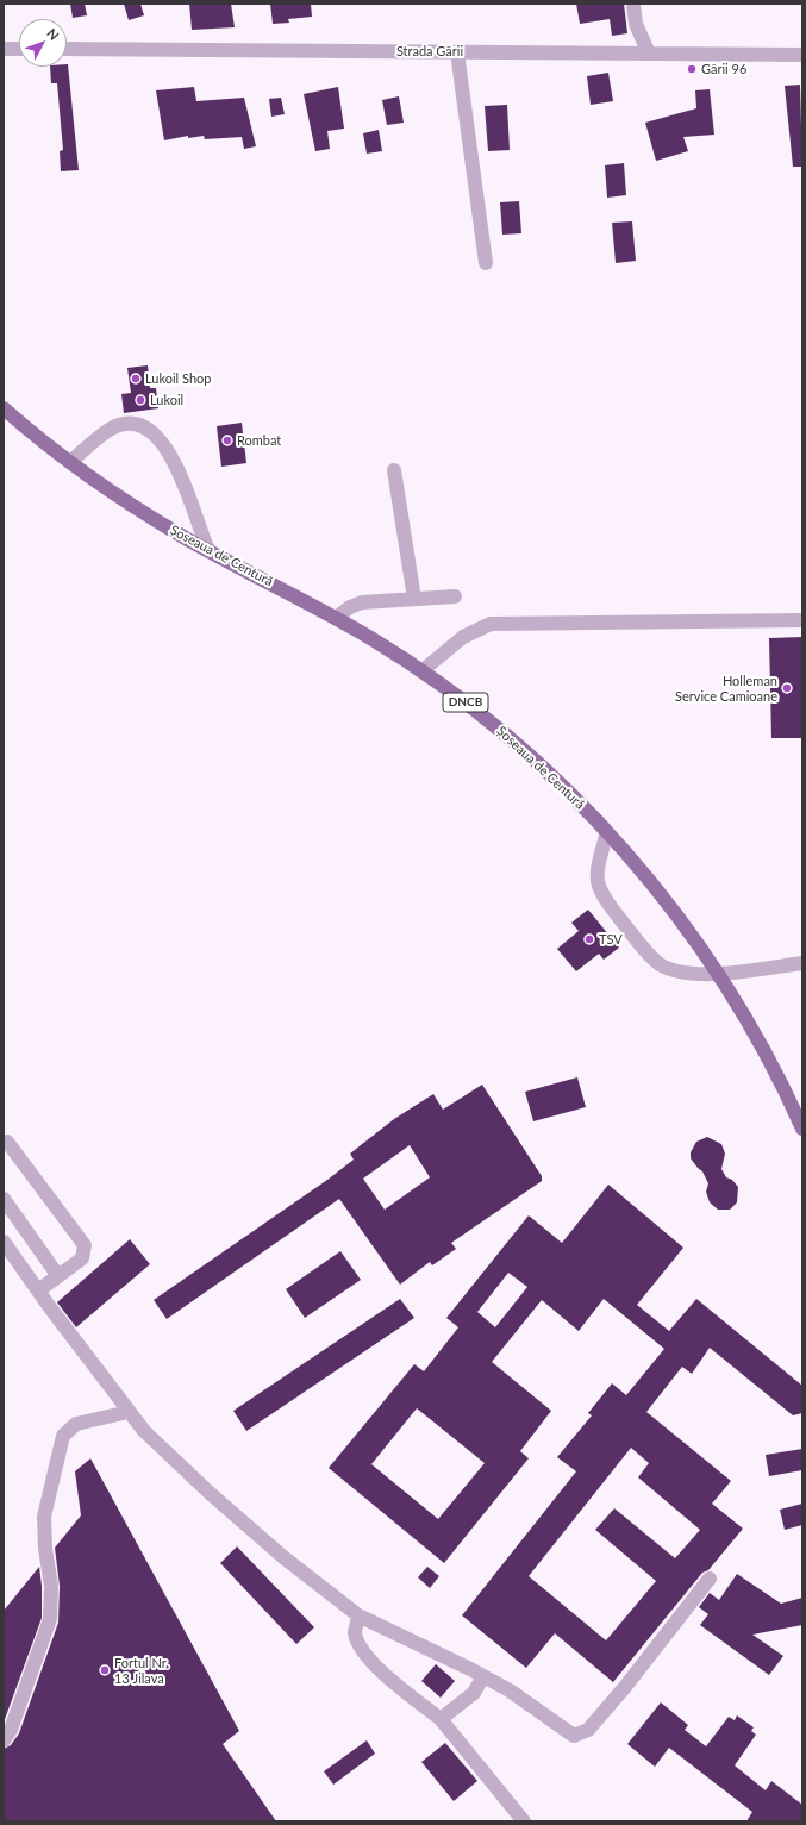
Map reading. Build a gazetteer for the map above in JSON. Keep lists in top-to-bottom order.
{
  "streets": {
    "main road": ["Șoseaua de Centură", "DNCB"],
    "street": ["Strada Gării"]
  },
  "places": [
    "Gării 96",
    "Lukoil Shop",
    "Lukoil",
    "Rombat",
    "Holleman Service Camioane",
    "TSV",
    "Fortul Nr. 13 Jilava"
  ],
  "north": "top right"
}
